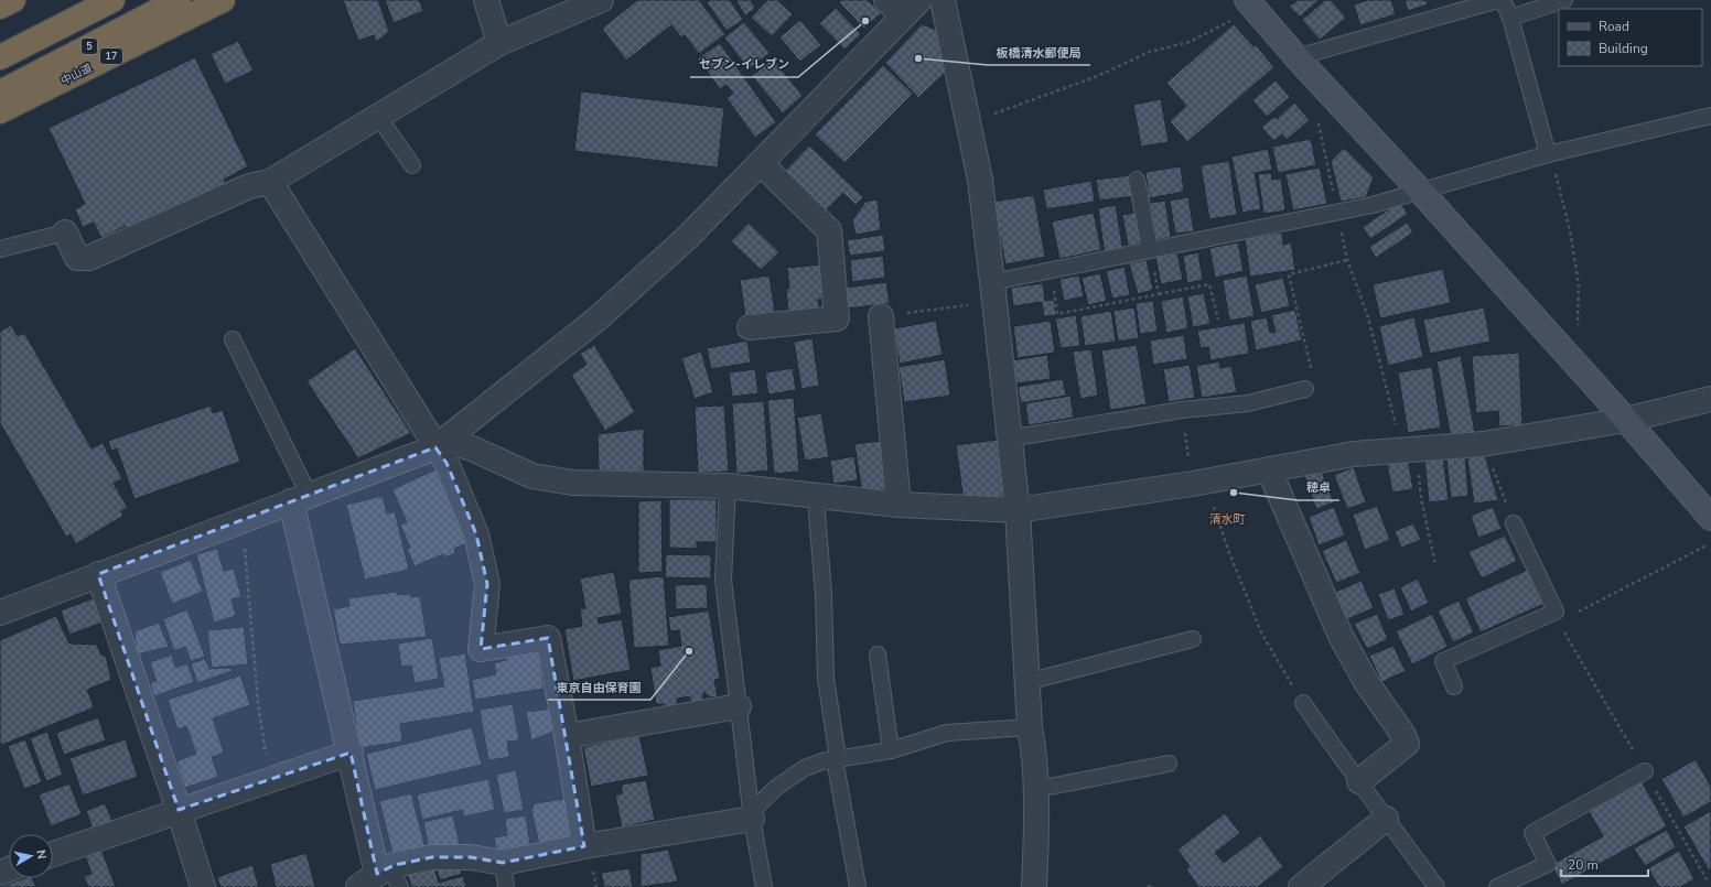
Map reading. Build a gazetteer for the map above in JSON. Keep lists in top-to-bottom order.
{
  "streets": {
    "highway": ["5", "17", "中山道"]
  },
  "districts": ["清水町"],
  "places": [
    "セブン-イレブン",
    "板橋清水郵便局",
    "穂卓",
    "東京自由保育園"
  ],
  "legend": ["Road", "Building"],
  "scale_bar": "20 m",
  "north": "right"
}
